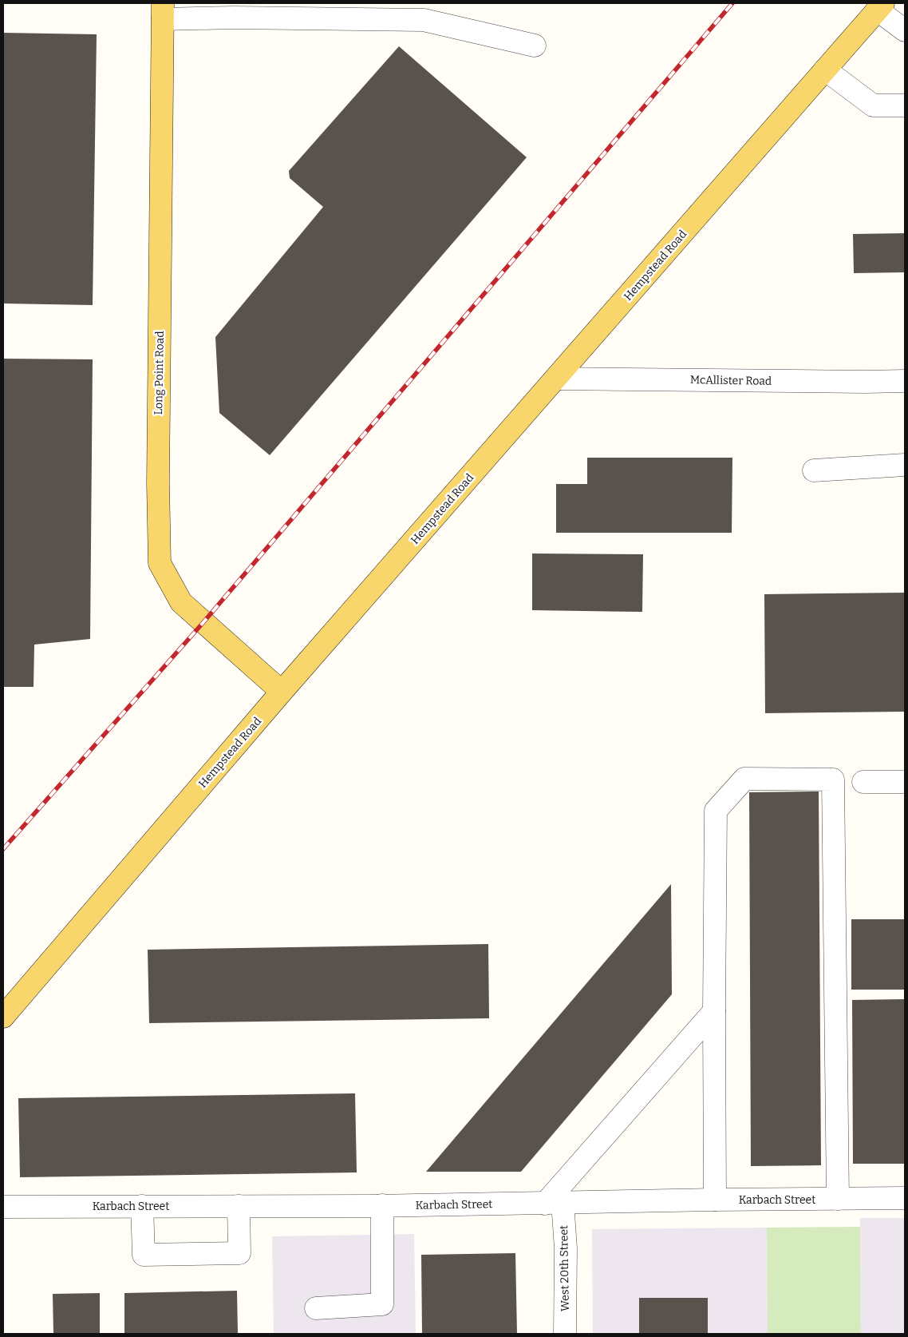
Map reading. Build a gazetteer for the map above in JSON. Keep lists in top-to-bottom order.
{
  "streets": {
    "main road": ["Hempstead Road", "Long Point Road"],
    "street": ["McAllister Road", "Karbach Street", "West 20th Street"]
  },
  "crossings": [
    ["Hempstead Road", "Long Point Road"],
    ["Hempstead Road", "McAllister Road"],
    ["Karbach Street", "West 20th Street"]
  ]
}
